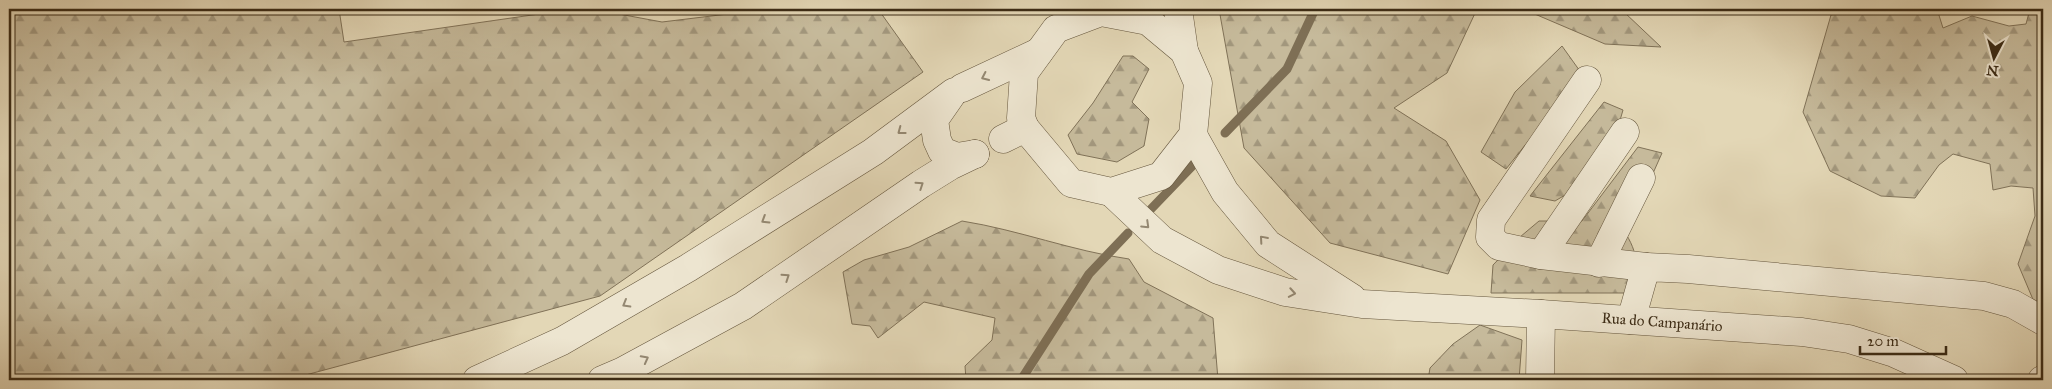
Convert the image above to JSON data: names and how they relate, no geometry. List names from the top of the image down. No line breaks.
{"streets":{"street":["Rua do Campanário"]},"scale_bar":"20 m","north":"bottom"}
